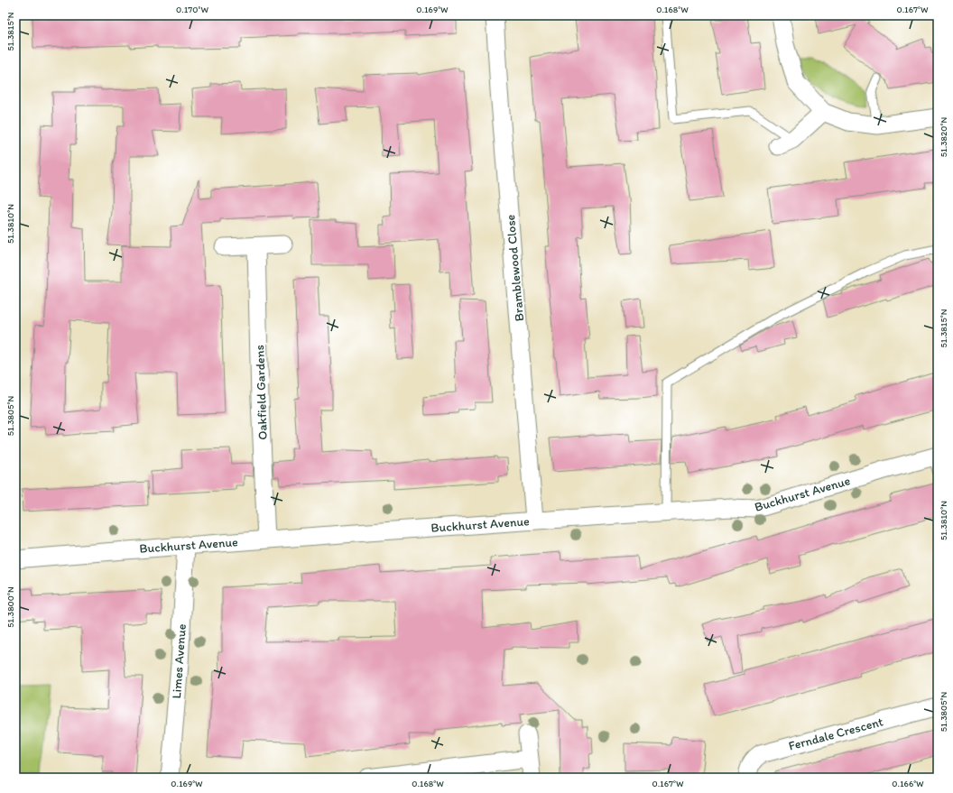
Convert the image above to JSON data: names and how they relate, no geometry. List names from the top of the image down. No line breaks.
{"streets":{"street":["Bramblewood Close","Oakfield Gardens","Buckhurst Avenue","Limes Avenue","Ferndale Crescent"]},"crossings":[["Bramblewood Close","Buckhurst Avenue"],["Oakfield Gardens","Buckhurst Avenue"],["Buckhurst Avenue","Limes Avenue"]],"coordinates":["0.170°W","0.169°W","0.168°W","0.167°W","51.3815°N","51.3820°N","51.3810°N","51.3805°N","51.3800°N","0.166°W"]}
